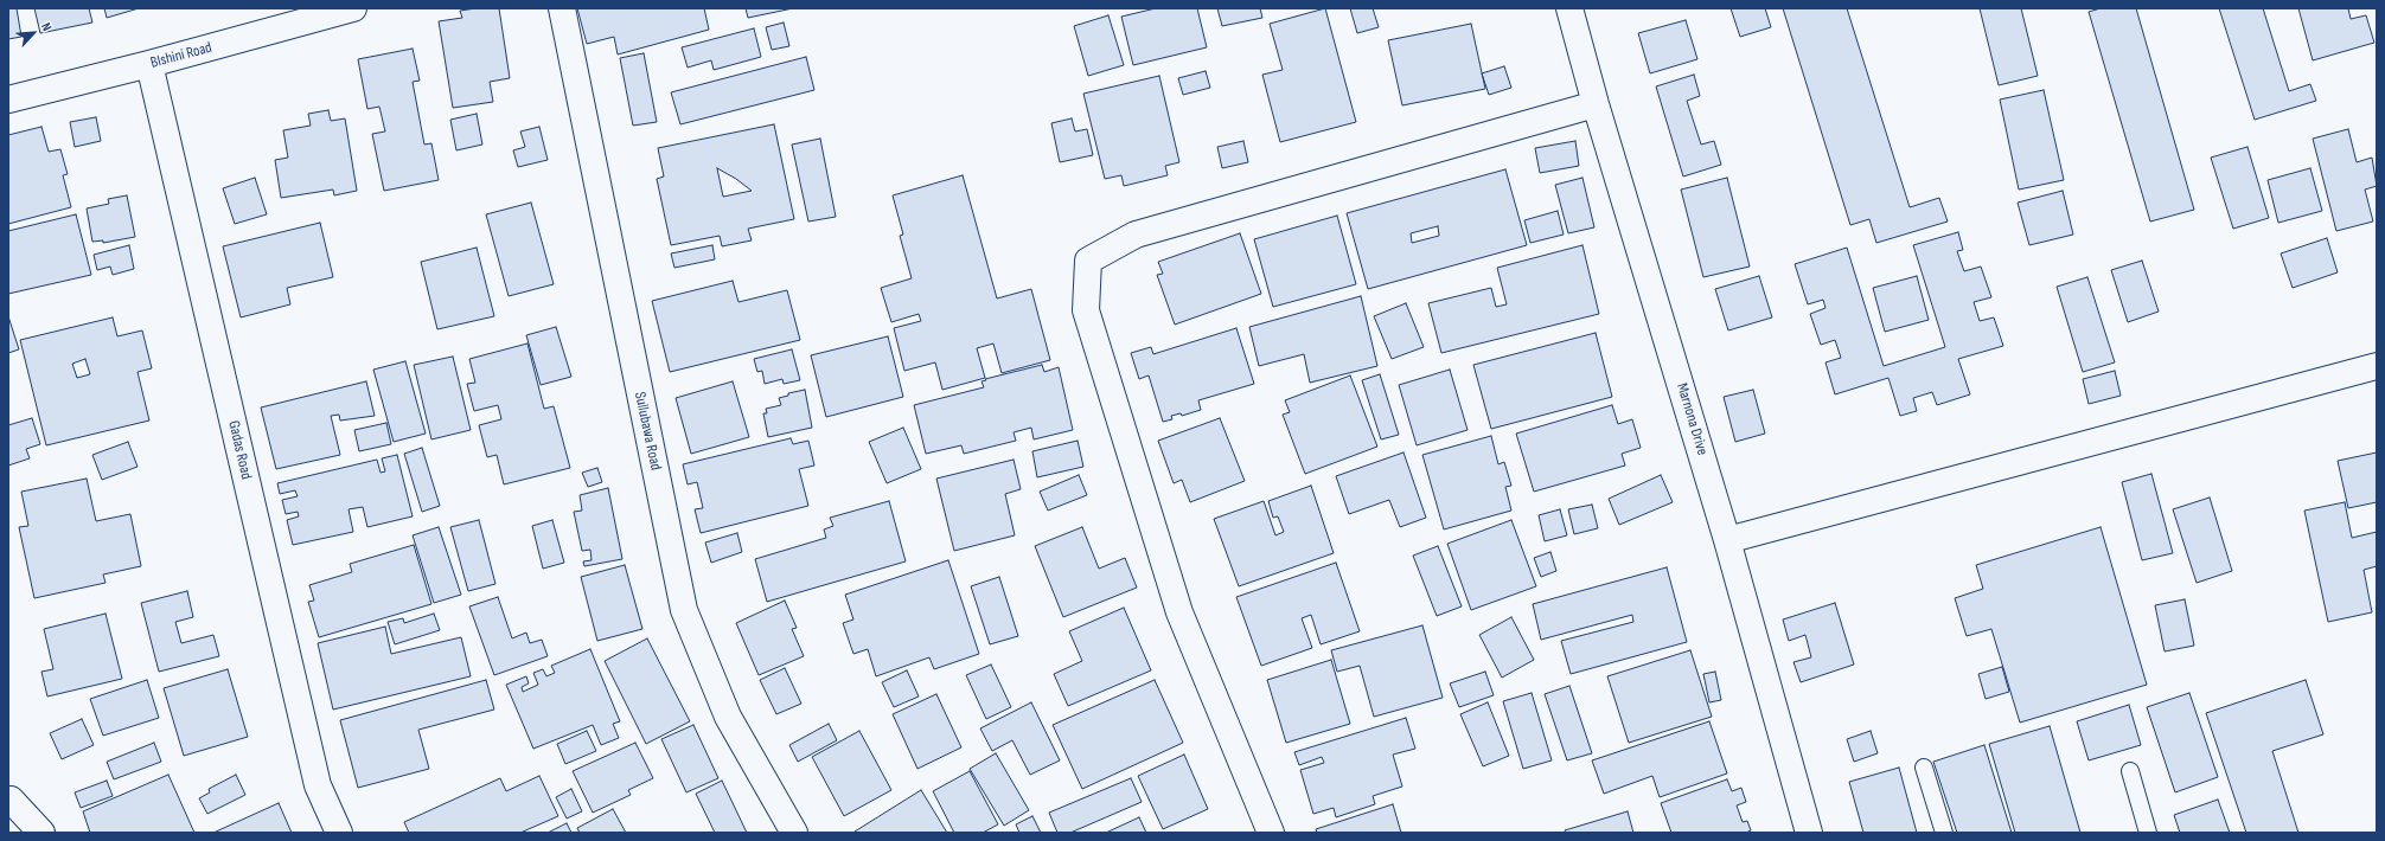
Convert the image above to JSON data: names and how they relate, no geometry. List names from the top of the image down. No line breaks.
{"streets":{"street":["BIshini Road","Marnona Drive","Sullubawa Road","Gadas Road"]},"crossings":[["BIshini Road","Gadas Road"]],"north":"top right"}
